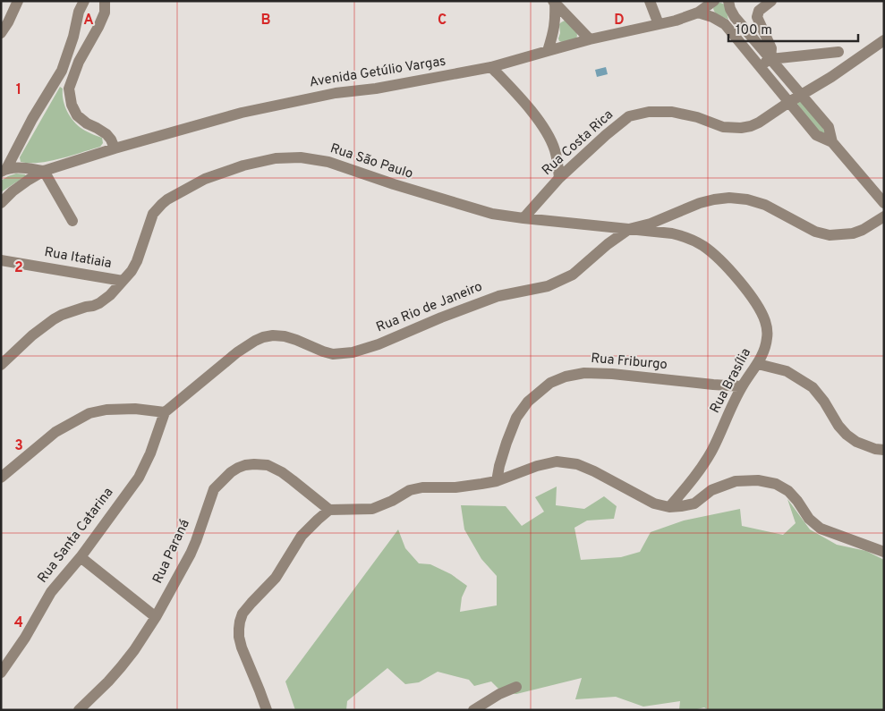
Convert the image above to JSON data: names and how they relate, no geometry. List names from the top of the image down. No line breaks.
{"streets":{"street":["Avenida Getúlio Vargas","Rua Costa Rica","Rua São Paulo","Rua Itatiaia","Rua Rio de Janeiro","Rua Friburgo","Rua Brasília","Rua Santa Catarina","Rua Paraná"]},"crossings":[["Rua Costa Rica","Rua São Paulo"],["Rua São Paulo","Rua Itatiaia"],["Rua São Paulo","Rua Rio de Janeiro"],["Rua São Paulo","Rua Brasília"],["Rua Rio de Janeiro","Rua Brasília"],["Rua Rio de Janeiro","Rua Santa Catarina"],["Rua Friburgo","Rua Brasília"]],"scale_bar":"100 m","grid":{"columns":["A","B","C","D"],"rows":["1","2","3","4"]}}
